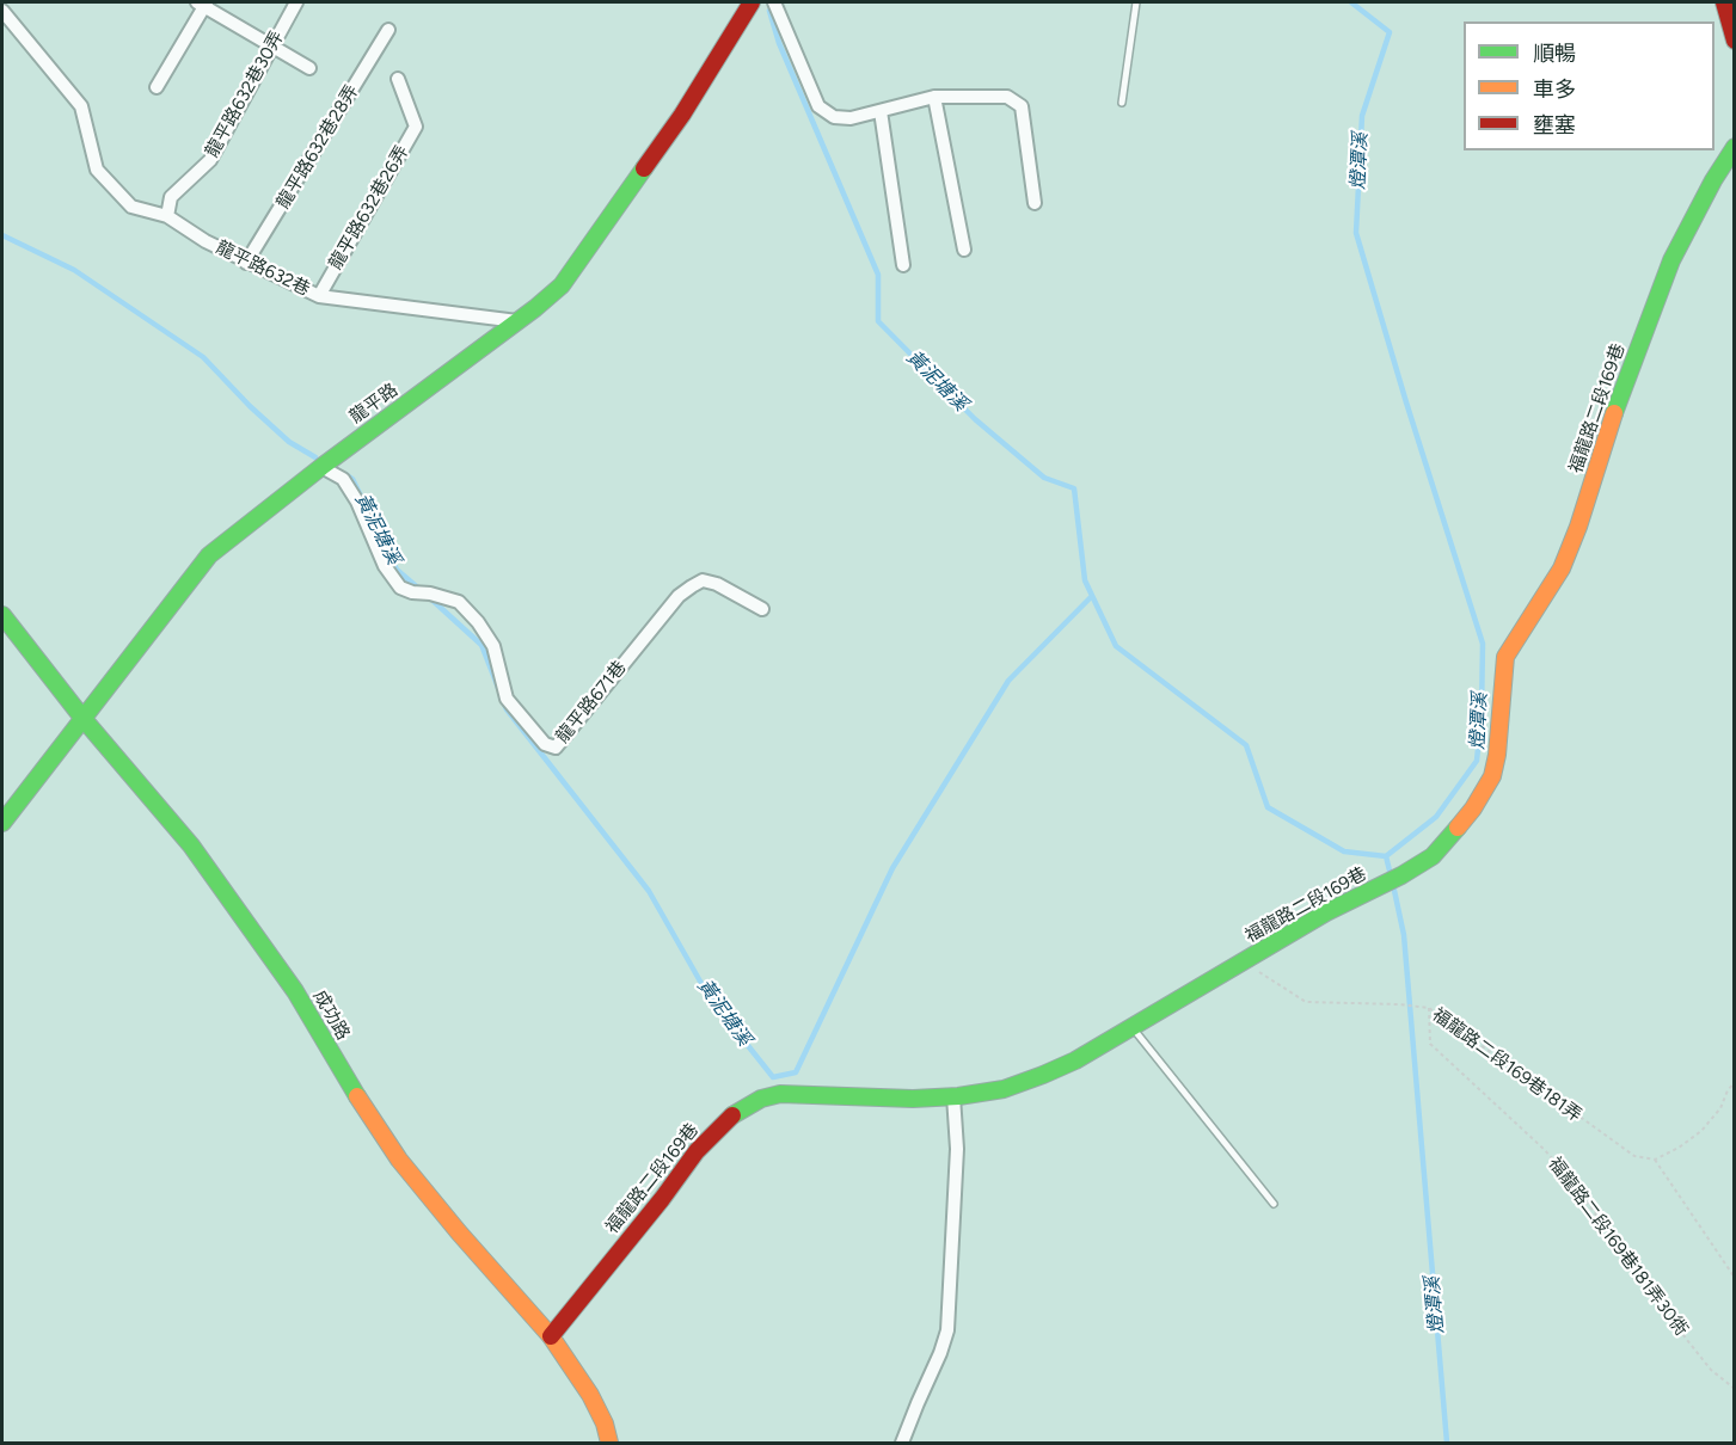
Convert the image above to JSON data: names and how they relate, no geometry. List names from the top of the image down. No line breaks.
{"streets":{"street":["龍平路632巷30弄","龍平路632巷28弄","龍平路632巷26弄","龍平路632巷","龍平路","福龍路二段169巷","龍平路671巷","成功路"],"path":["福龍路二段169巷181弄","福龍路二段169巷181弄30衖"]},"crossings":[["龍平路632巷30弄","龍平路632巷"],["龍平路632巷28弄","龍平路632巷"],["龍平路632巷26弄","龍平路632巷"],["龍平路632巷","龍平路"],["龍平路","龍平路671巷"],["龍平路","成功路"],["福龍路二段169巷","成功路"],["福龍路二段169巷","福龍路二段169巷181弄"],["福龍路二段169巷181弄","福龍路二段169巷181弄30衖"]],"water":["燈潭溪","黃泥塘溪"],"legend":["順暢","車多","壅塞"]}
